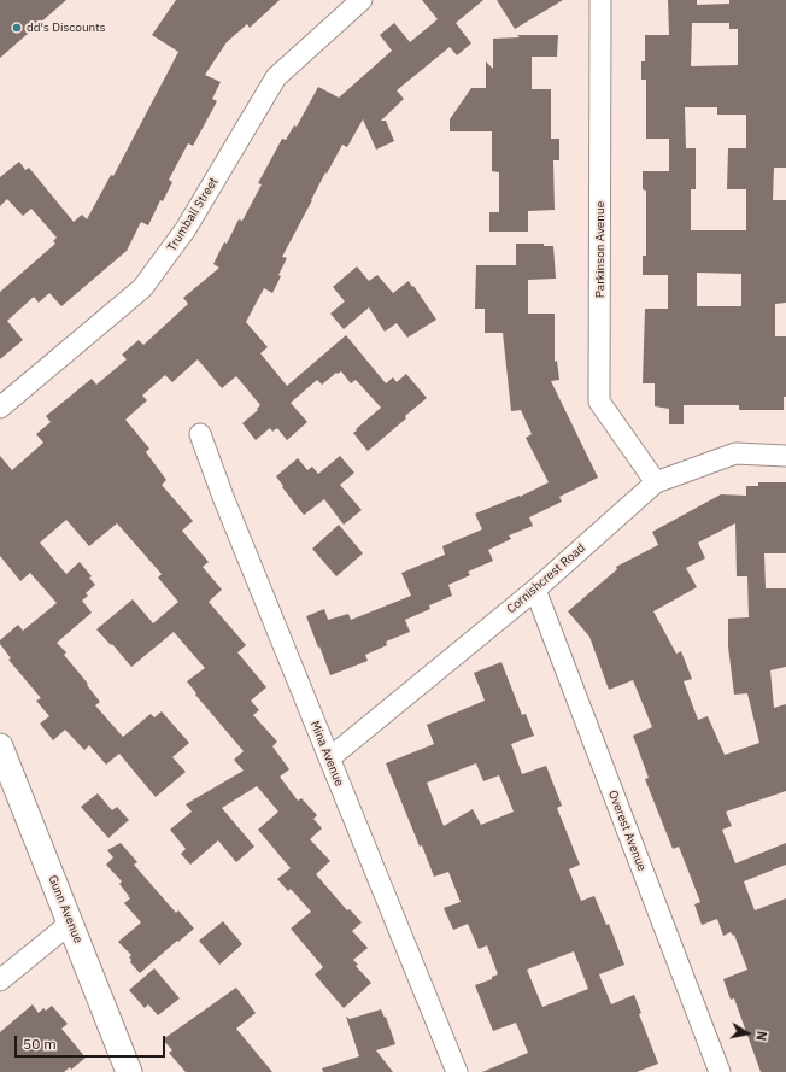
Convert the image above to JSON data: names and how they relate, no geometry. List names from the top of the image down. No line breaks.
{"streets":{"street":["Trumball Street","Parkinson Avenue","Cornishcrest Road","Mina Avenue","Overest Avenue","Gunn Avenue"]},"crossings":[["Parkinson Avenue","Cornishcrest Road"],["Cornishcrest Road","Mina Avenue"],["Cornishcrest Road","Overest Avenue"]],"places":["dd's Discounts"],"scale_bar":"50 m","north":"right"}
